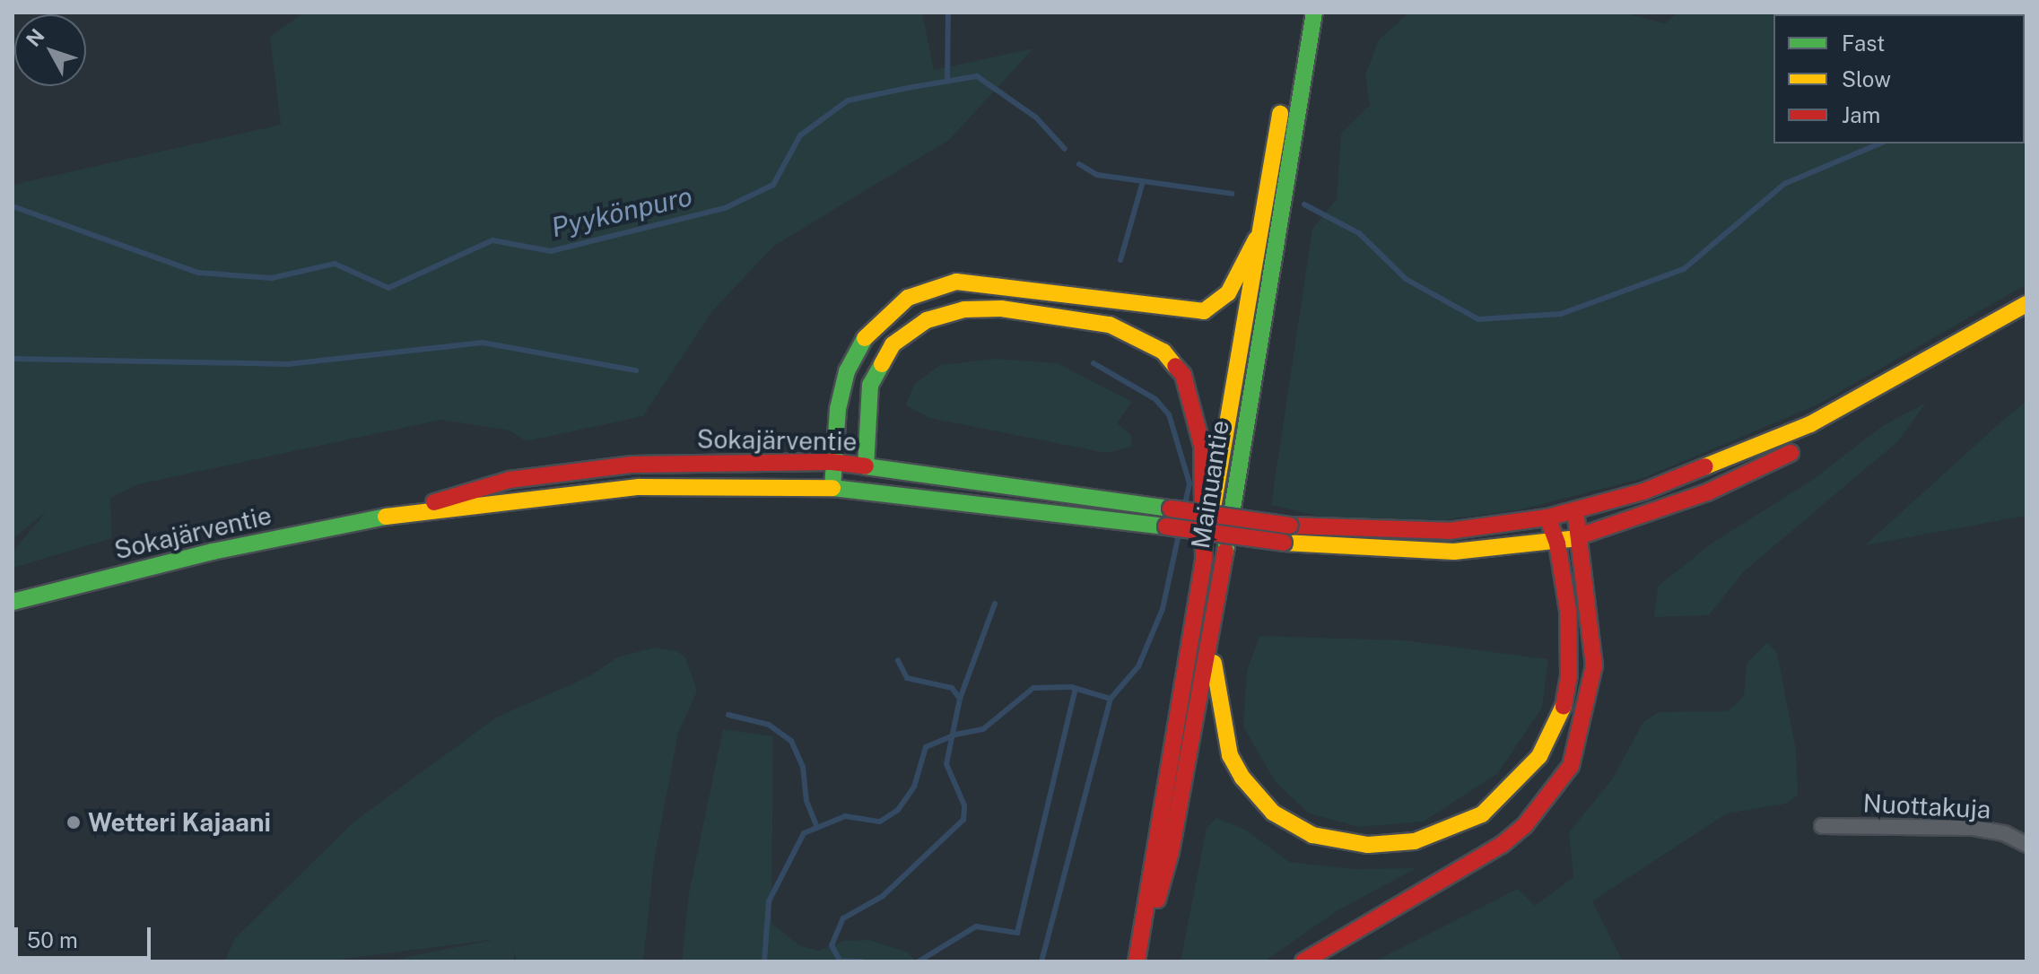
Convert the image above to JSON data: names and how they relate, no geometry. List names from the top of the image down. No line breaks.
{"streets":{"main road":["Sokajärventie","Mainuantie"],"street":["Nuottakuja"]},"water":["Pyykönpuro"],"places":["Wetteri Kajaani"],"legend":["Fast","Slow","Jam"],"scale_bar":"50 m","north":"top left"}
